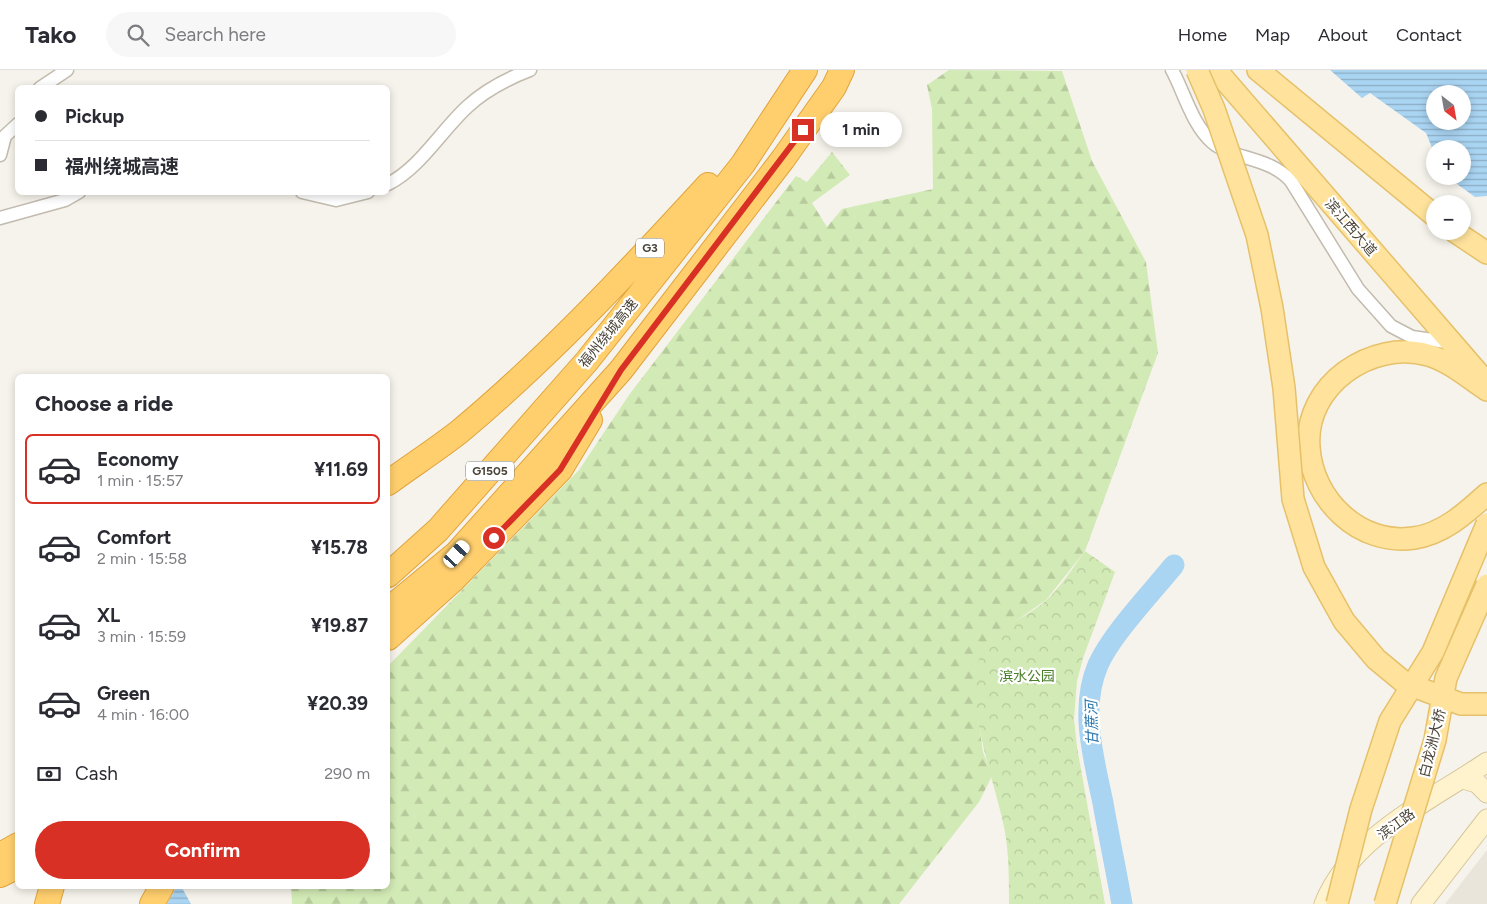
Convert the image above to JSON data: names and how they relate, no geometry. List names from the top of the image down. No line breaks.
{"streets":{"highway":["G3","福州绕城高速","G1505"],"main road":["滨江西大道","白龙洲大桥","滨江路"]},"crossings":[["G3","福州绕城高速"]],"water":["甘蔗河"],"parks":["滨水公园"],"north":"bottom right","page":{"header":"Tako","search":"Search here","nav":["Home","Map","About","Contact"],"map_buttons":["+","−"],"banner":["Pickup","福州绕城高速"],"bubble":"1 min","heading":"Choose a ride","list":[{"name":"Economy","note":"1 min · 15:57","value":"¥11.69"},{"name":"Comfort","note":"2 min · 15:58","value":"¥15.78"},{"name":"XL","note":"3 min · 15:59","value":"¥19.87"},{"name":"Green","note":"4 min · 16:00","value":"¥20.39"}],"pay":["Cash","290 m"],"buttons":"Confirm"}}
